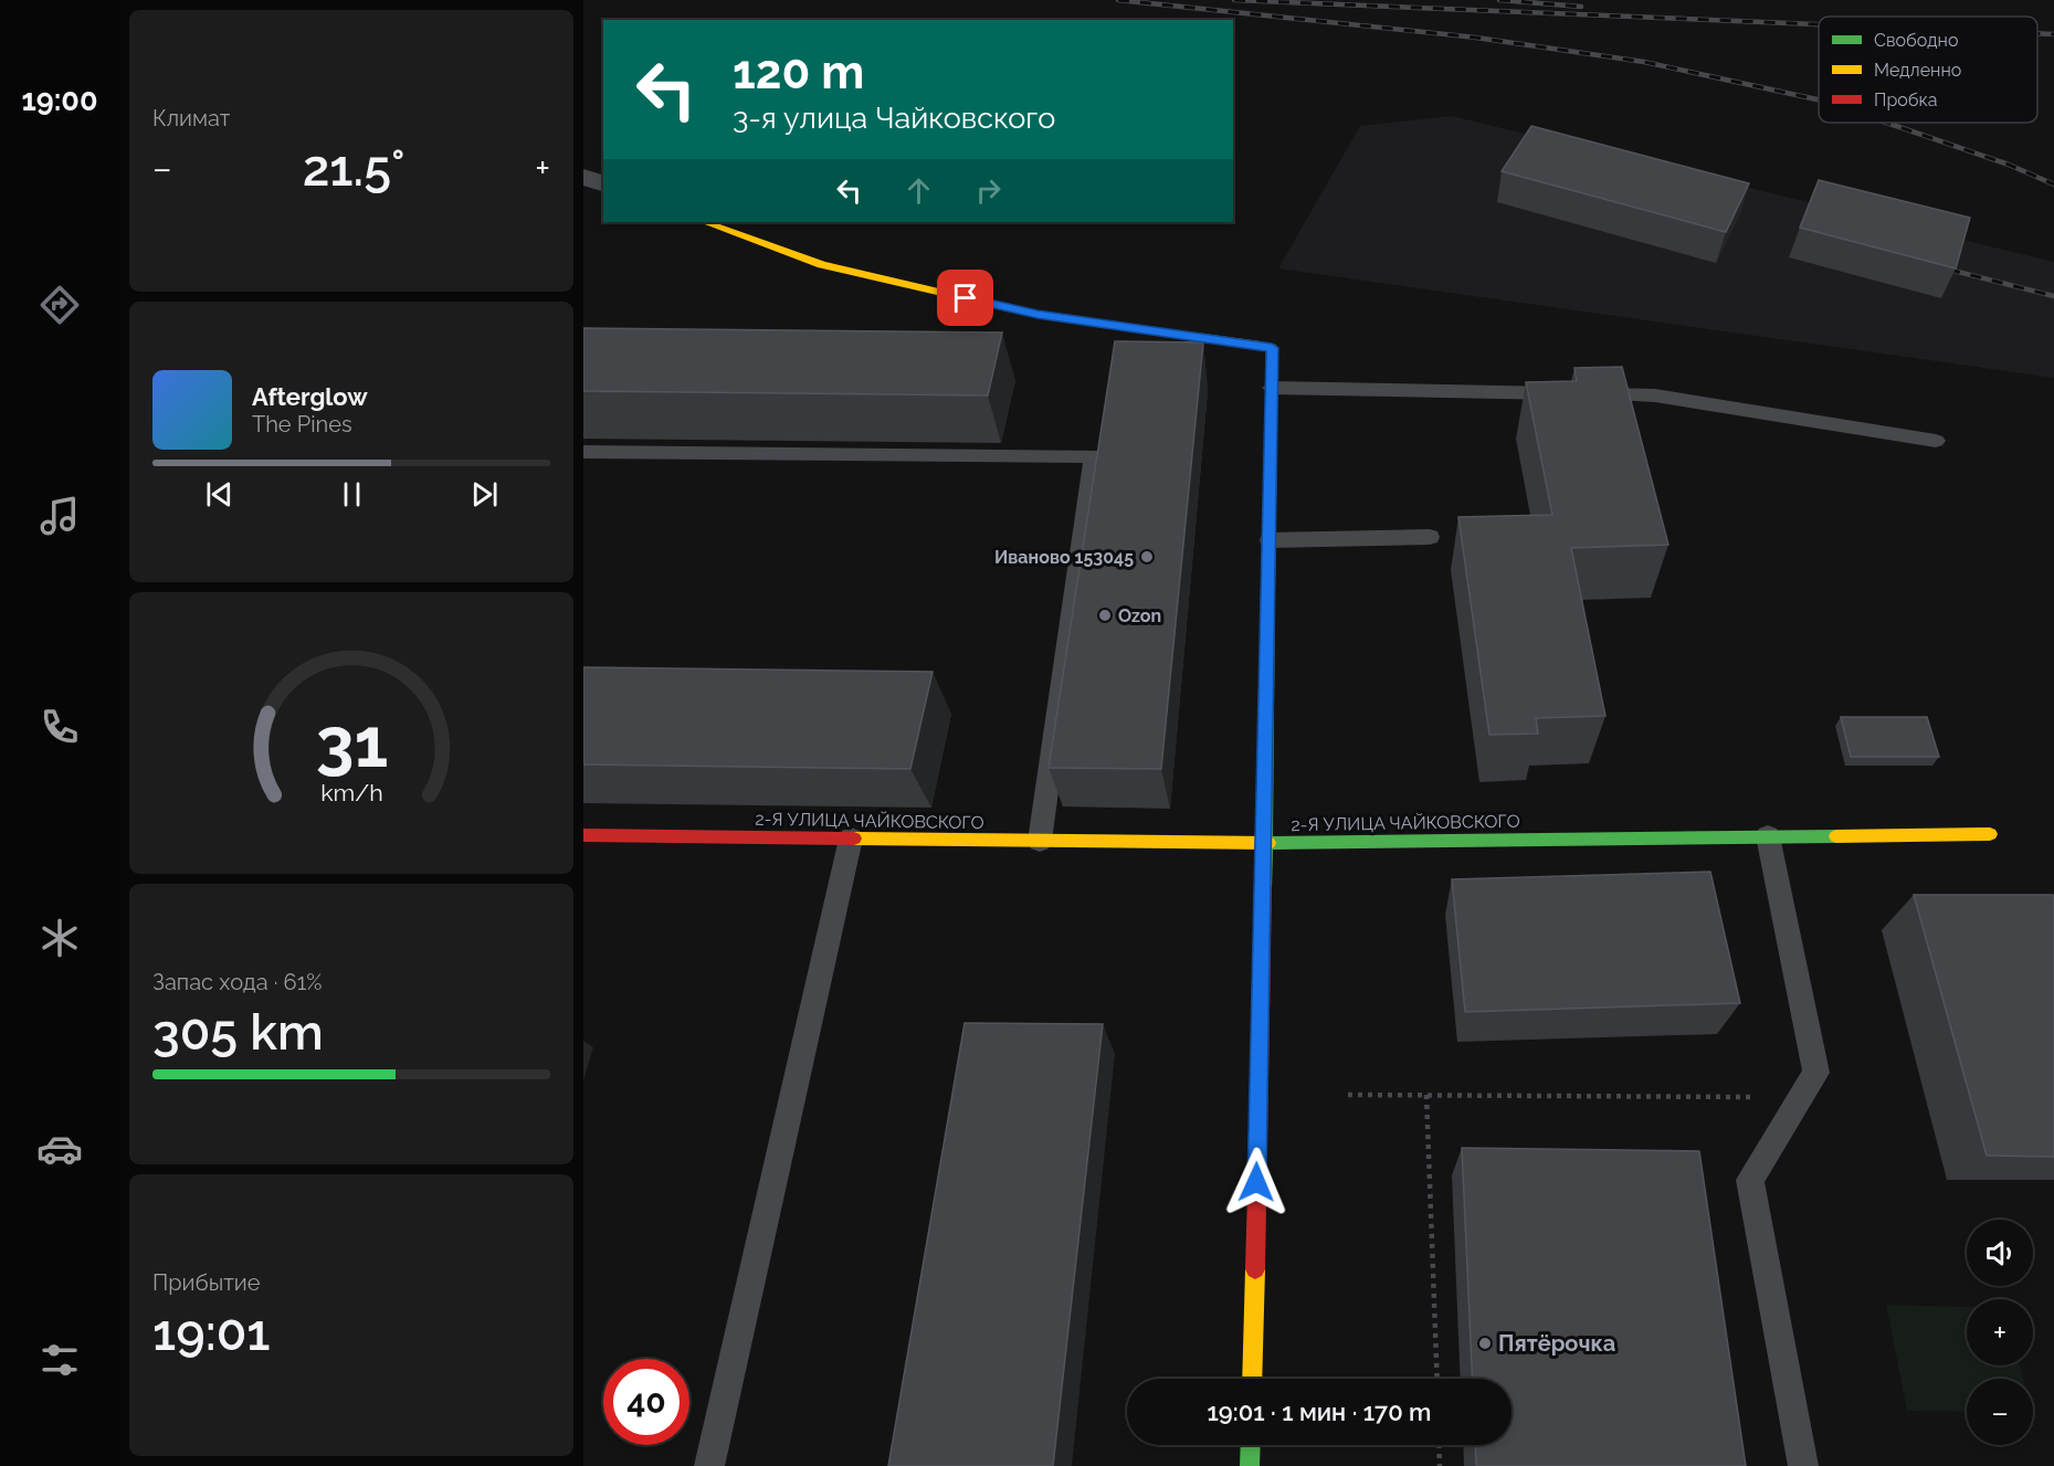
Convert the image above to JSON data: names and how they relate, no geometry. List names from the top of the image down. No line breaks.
{"streets":{"street":["2-Я УЛИЦА ЧАЙКОВСКОГО"]},"places":["Иваново 153045","Ozon","Пятёрочка"],"legend":["Свободно","Медленно","Пробка"],"page":{"tabs":"19:00","tile":["Климат",["Запас хода · 61%","305 km"],["Прибытие","19:01"]],"turn":["120 m","3-я улица Чайковского"],"heat":["−","21.5°","+"],"song":["Afterglow","The Pines"],"map_buttons":["+","−"],"limit":"40","trip":"19:01 · 1 мин · 170 m","gauge":["31","km/h"]}}
